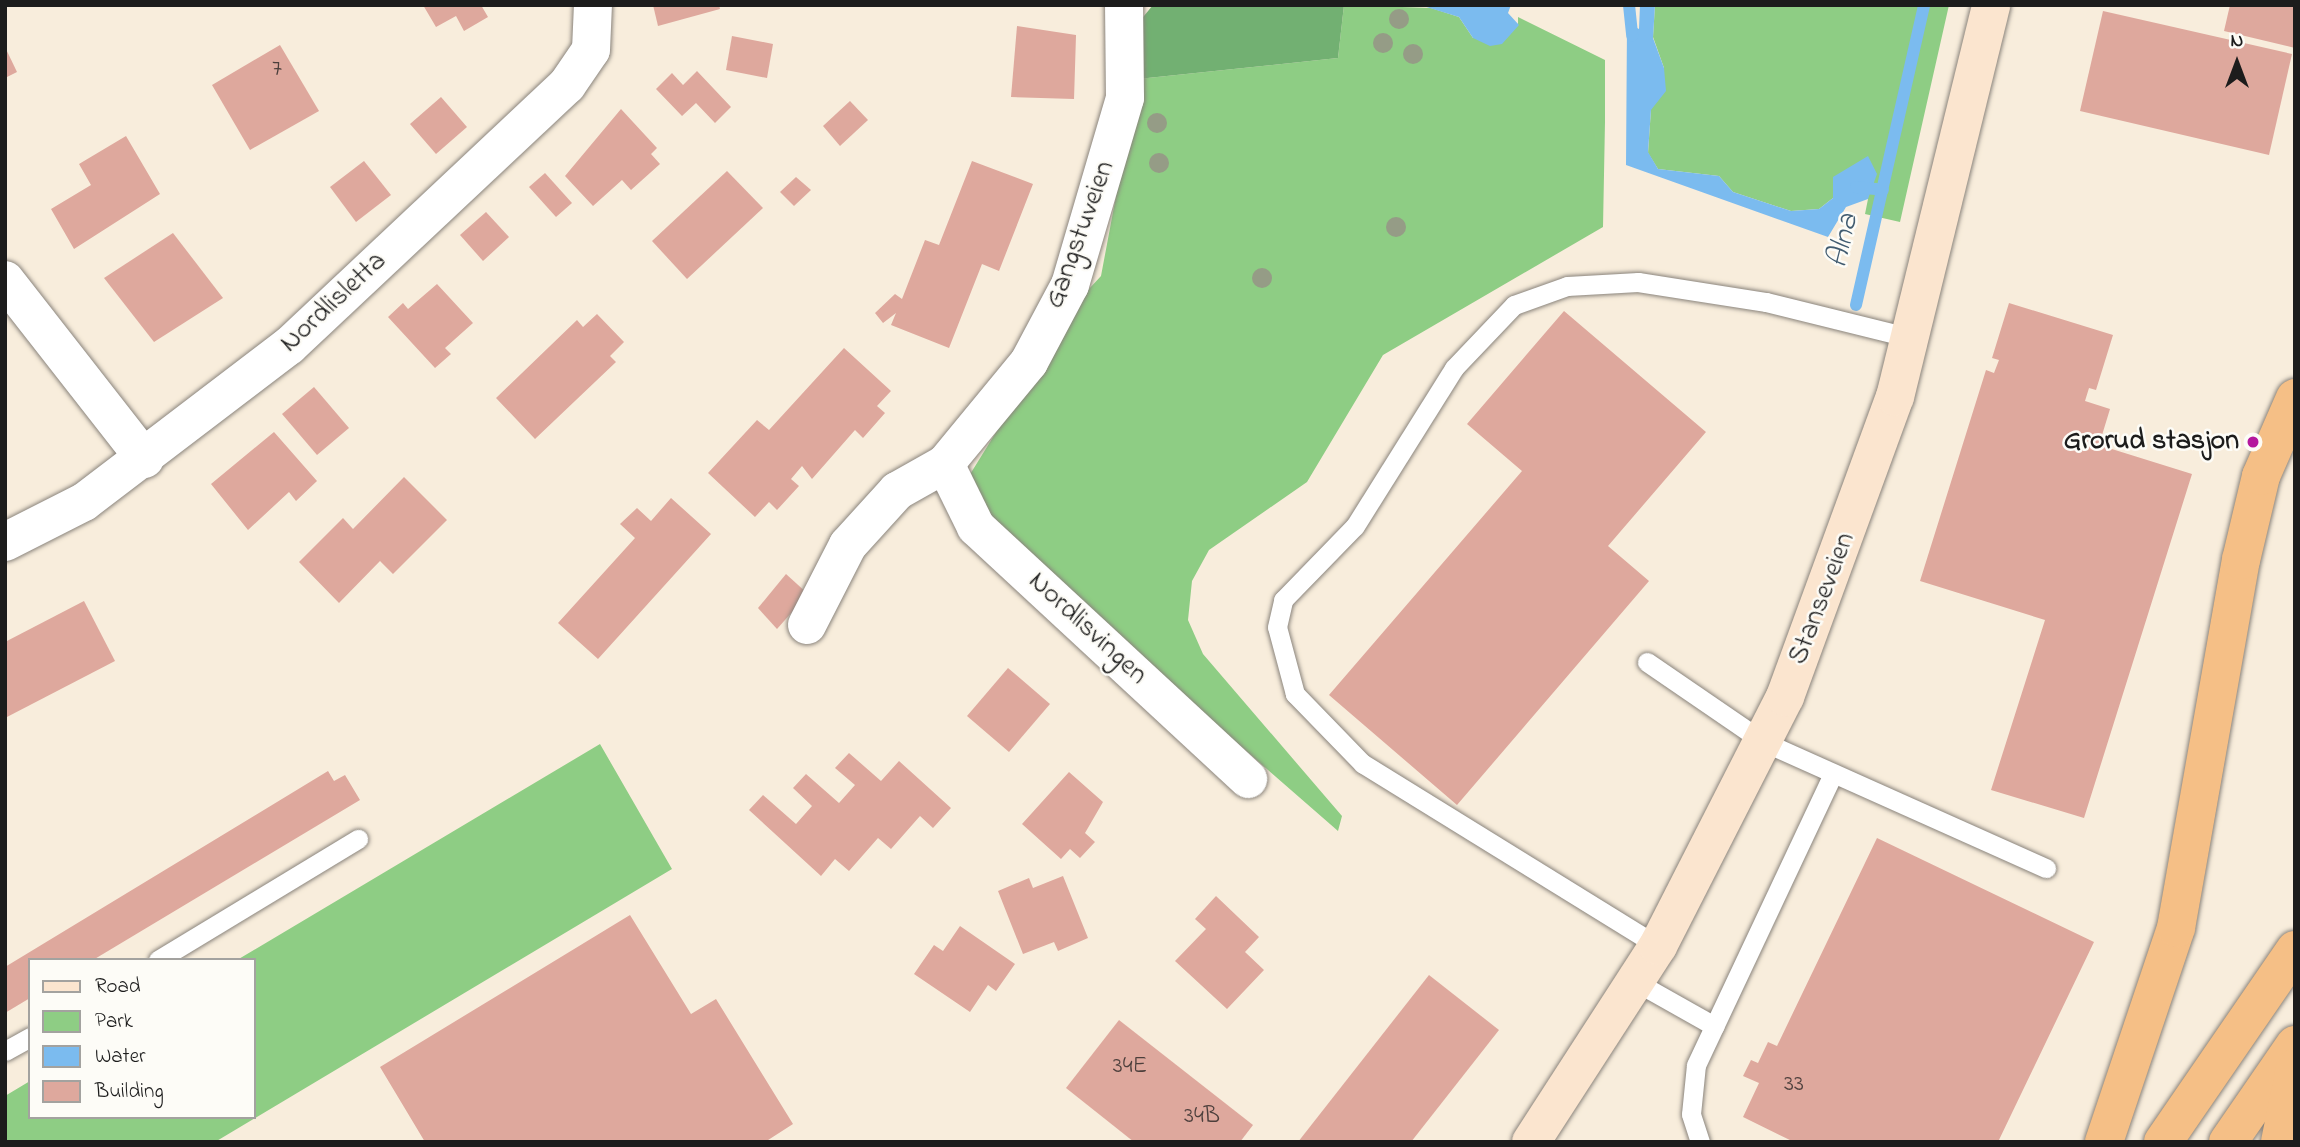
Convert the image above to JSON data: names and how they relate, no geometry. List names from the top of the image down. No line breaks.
{"streets":{"street":["Gangstuveien","Nordlisletta","Stanseveien","Nordlisvingen"]},"crossings":[["Gangstuveien","Nordlisvingen"]],"water":["Alna"],"places":["Grorud stasjon"],"house_numbers":["7","34E","33","34B"],"legend":["Road","Park","Water","Building"],"north":"top"}
